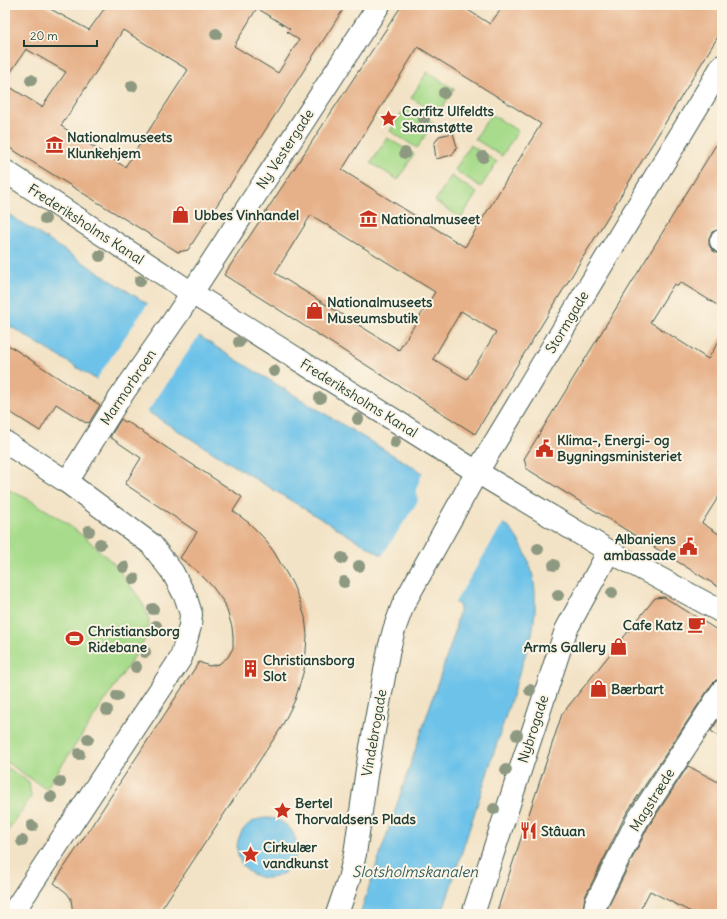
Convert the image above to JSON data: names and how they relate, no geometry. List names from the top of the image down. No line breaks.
{"streets":{"street":["Ny Vestergade","Frederiksholms Kanal","Stormgade","Marmorbroen","Nybrogade","Vindebrogade","Magstræde"]},"crossings":[["Ny Vestergade","Frederiksholms Kanal"],["Ny Vestergade","Marmorbroen"],["Frederiksholms Kanal","Stormgade"],["Frederiksholms Kanal","Marmorbroen"],["Frederiksholms Kanal","Nybrogade"],["Stormgade","Vindebrogade"]],"water":["Slotsholmskanalen"],"places":{"place":["Corfitz Ulfeldts Skamstøtte","Bertel Thorvaldsens Plads","Cirkulær vandkunst"],"museum":["Nationalmuseets Klunkehjem","Nationalmuseet"],"shop":["Ubbes Vinhandel","Nationalmuseets Museumsbutik","Arms Gallery","Bærbart"],"public building":["Klima-, Energi- og Bygningsministeriet","Albaniens ambassade"],"cafe":["Cafe Katz"],"sports":["Christiansborg Ridebane"],"building":["Christiansborg Slot"],"restaurant":["Stâuan"]},"scale_bar":"20 m"}
